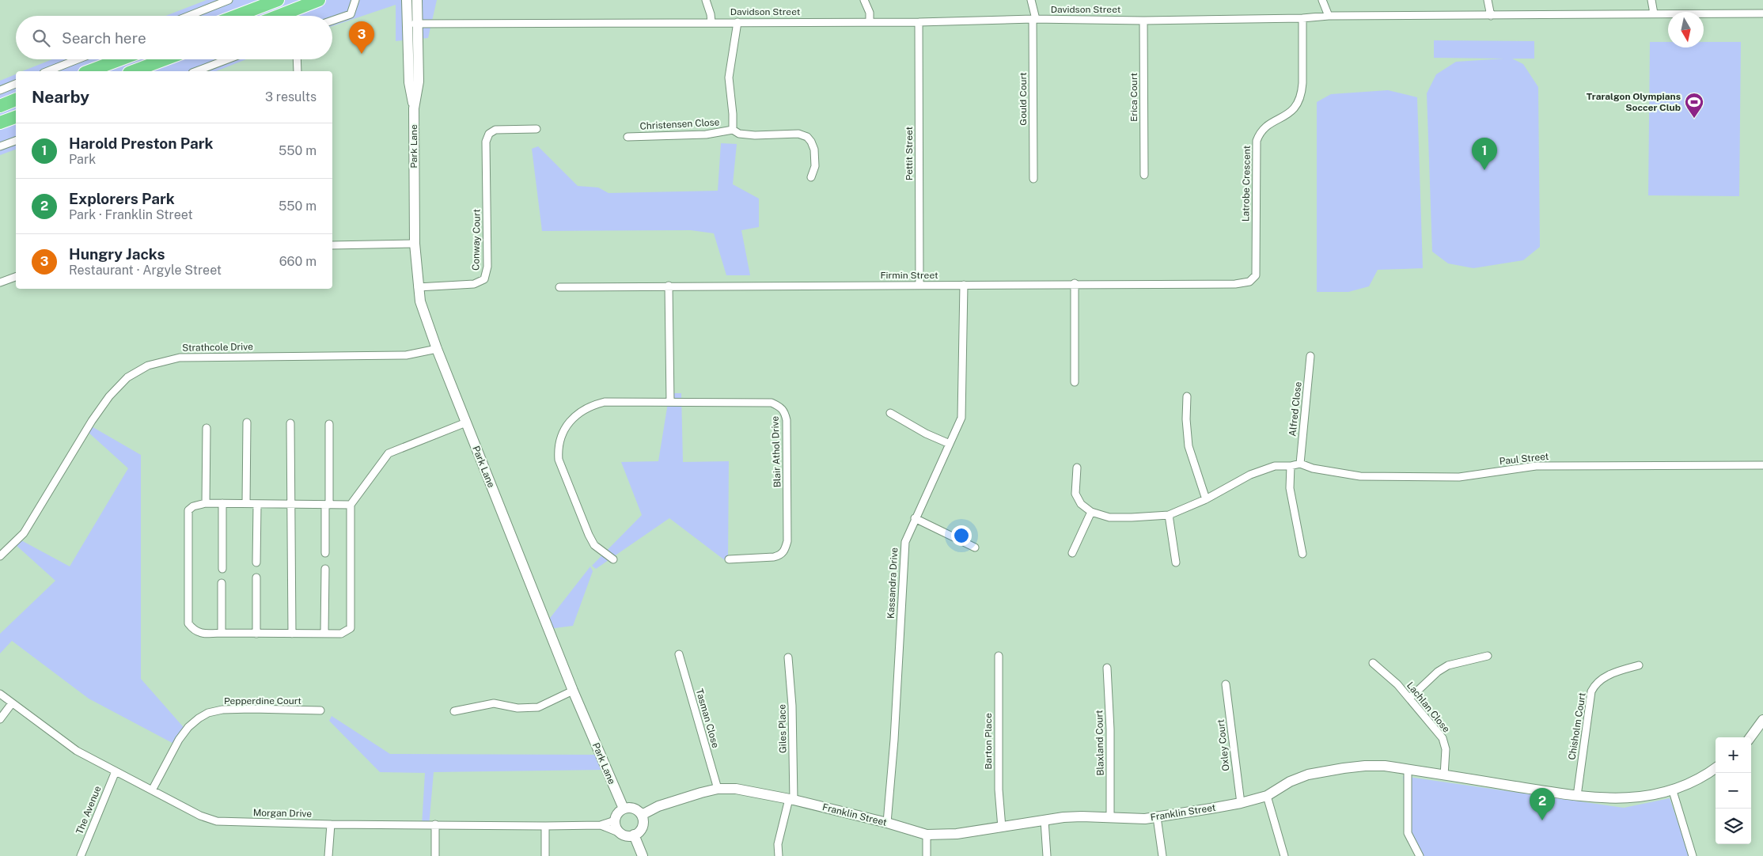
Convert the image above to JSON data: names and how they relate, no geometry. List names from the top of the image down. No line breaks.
{"streets":{"street":["Davidson Street","Erica Court","Gould Court","Christensen Close","Park Lane","Pettit Street","Latrobe Crescent","Conway Court","Firmin Street","Strathcole Drive","Alfred Close","Blair Athol Drive","Paul Street","Kassandra Drive","Pepperdine Court","Lachlan Close","Tasman Close","Chisholm Court","Giles Place","Barton Place","Blaxland Court","Oxley Court","The Avenue","Franklin Street","Morgan Drive"]},"crossings":[["Davidson Street","Erica Court"],["Davidson Street","Gould Court"],["Davidson Street","Christensen Close"],["Davidson Street","Park Lane"],["Davidson Street","Pettit Street"],["Davidson Street","Latrobe Crescent"],["Park Lane","Conway Court"],["Park Lane","Strathcole Drive"],["Park Lane","Franklin Street"],["Park Lane","Morgan Drive"],["Pettit Street","Firmin Street"],["Latrobe Crescent","Firmin Street"],["Firmin Street","Kassandra Drive"],["Alfred Close","Paul Street"],["Kassandra Drive","Franklin Street"],["Pepperdine Court","Morgan Drive"],["Lachlan Close","Franklin Street"],["Tasman Close","Franklin Street"],["Chisholm Court","Franklin Street"],["Giles Place","Franklin Street"],["Barton Place","Franklin Street"],["Blaxland Court","Franklin Street"],["Oxley Court","Franklin Street"],["The Avenue","Morgan Drive"],["Franklin Street","Morgan Drive"]],"places":{"sports":["Traralgon Olympians Soccer Club"]},"north":"bottom","page":{"search":"Search here","pins":["3","1","2"],"heading":["Nearby","3 results"],"list":[{"mark":"1","name":"Harold Preston Park","note":"Park","value":"550 m"},{"mark":"2","name":"Explorers Park","note":"Park · Franklin Street","value":"550 m"},{"mark":"3","name":"Hungry Jacks","note":"Restaurant · Argyle Street","value":"660 m"}],"map_buttons":["+","−"]}}
